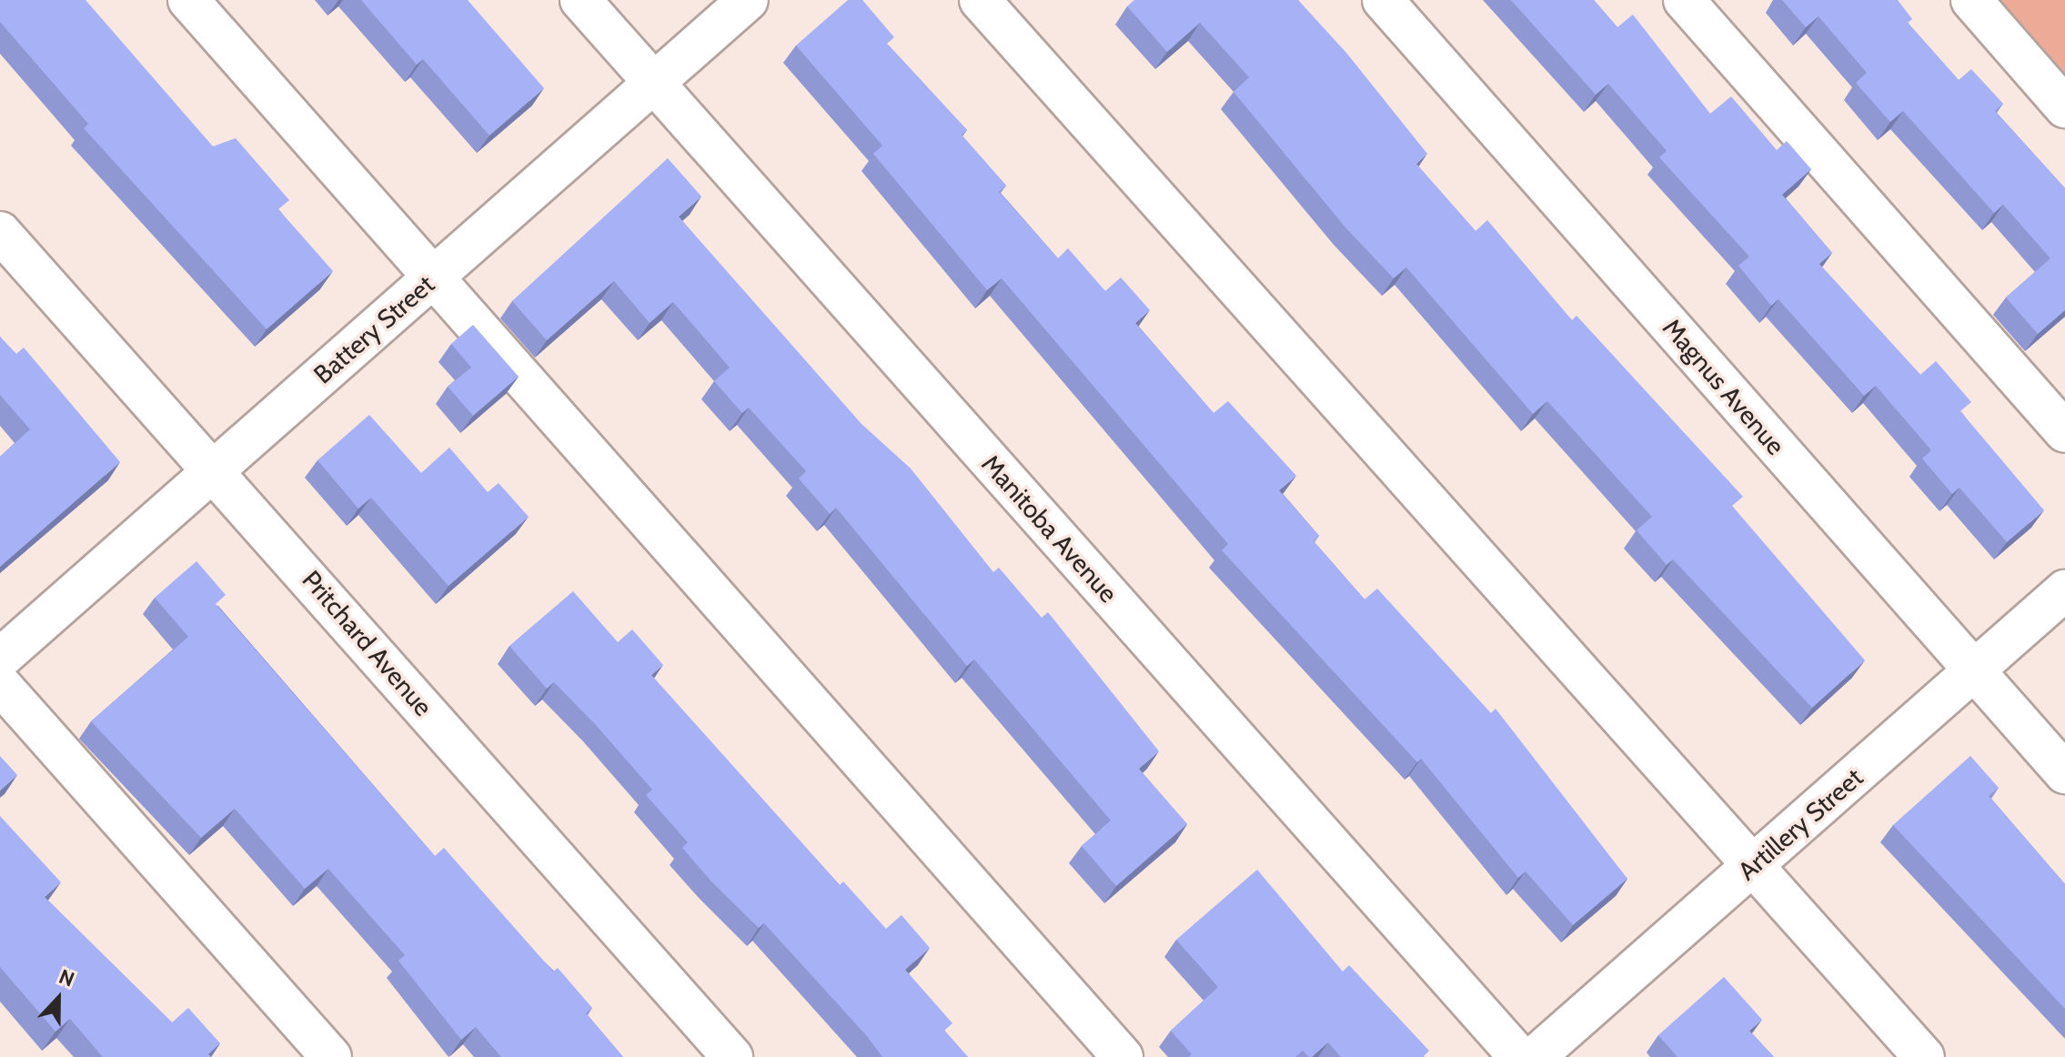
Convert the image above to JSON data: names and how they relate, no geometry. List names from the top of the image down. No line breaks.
{"streets":{"street":["Battery Street","Magnus Avenue","Manitoba Avenue","Pritchard Avenue","Artillery Street"]},"crossings":[["Battery Street","Manitoba Avenue"],["Battery Street","Pritchard Avenue"],["Magnus Avenue","Artillery Street"]],"north":"top"}
